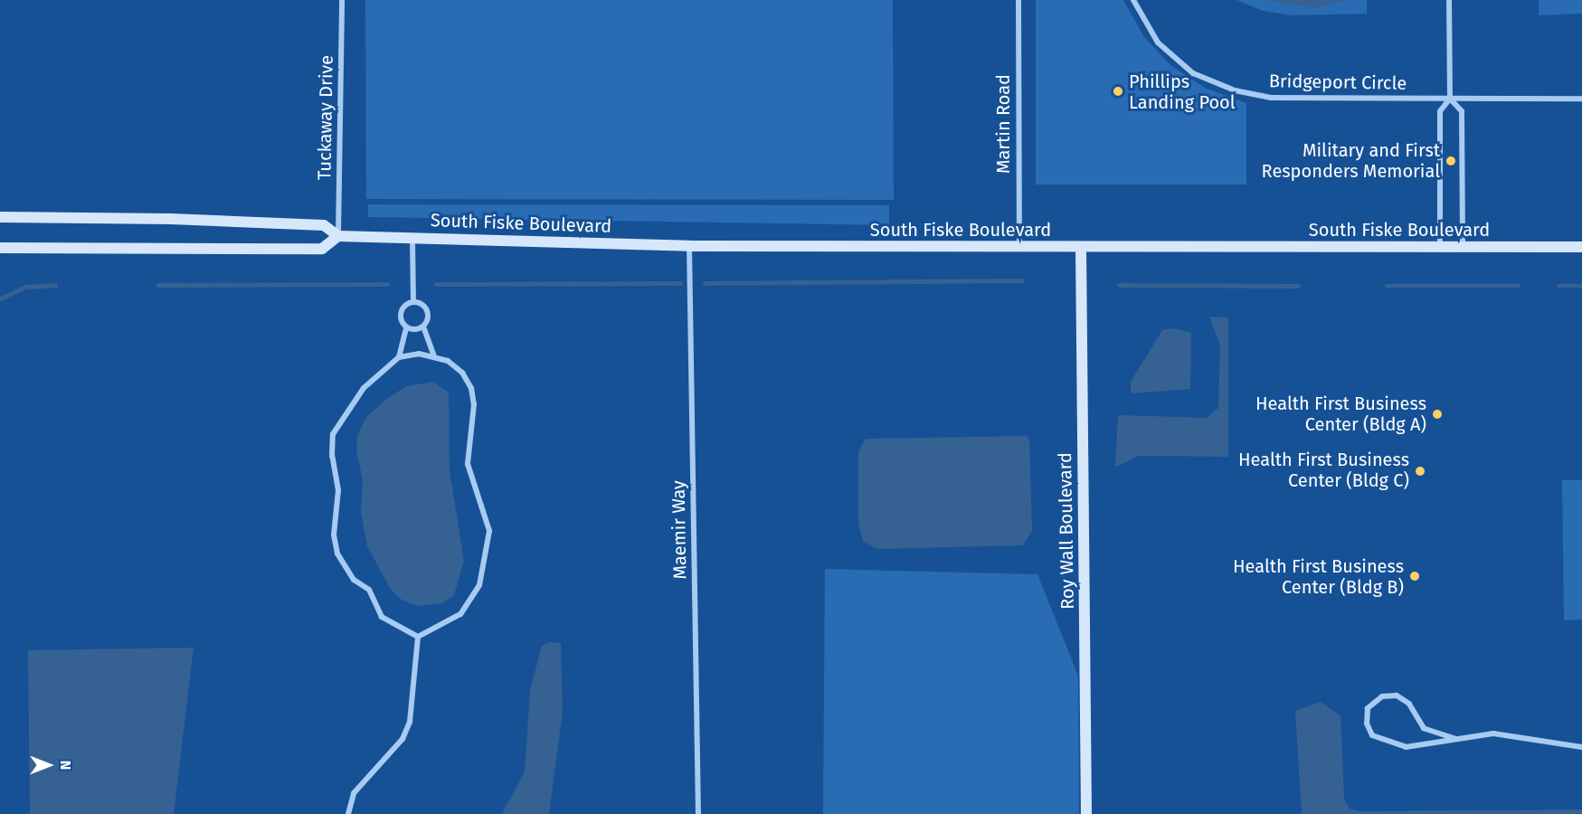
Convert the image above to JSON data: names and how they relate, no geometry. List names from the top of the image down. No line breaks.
{"streets":{"main road":["South Fiske Boulevard","Roy Wall Boulevard"],"street":["Bridgeport Circle","Tuckaway Drive","Martin Road","Maemir Way"]},"crossings":[["Tuckaway Drive","South Fiske Boulevard"],["Martin Road","South Fiske Boulevard"],["South Fiske Boulevard","Maemir Way"],["South Fiske Boulevard","Roy Wall Boulevard"]],"places":["Phillips Landing Pool","Military and First Responders Memorial","Health First Business Center (Bldg A)","Health First Business Center (Bldg C)","Health First Business Center (Bldg B)"],"north":"right"}
